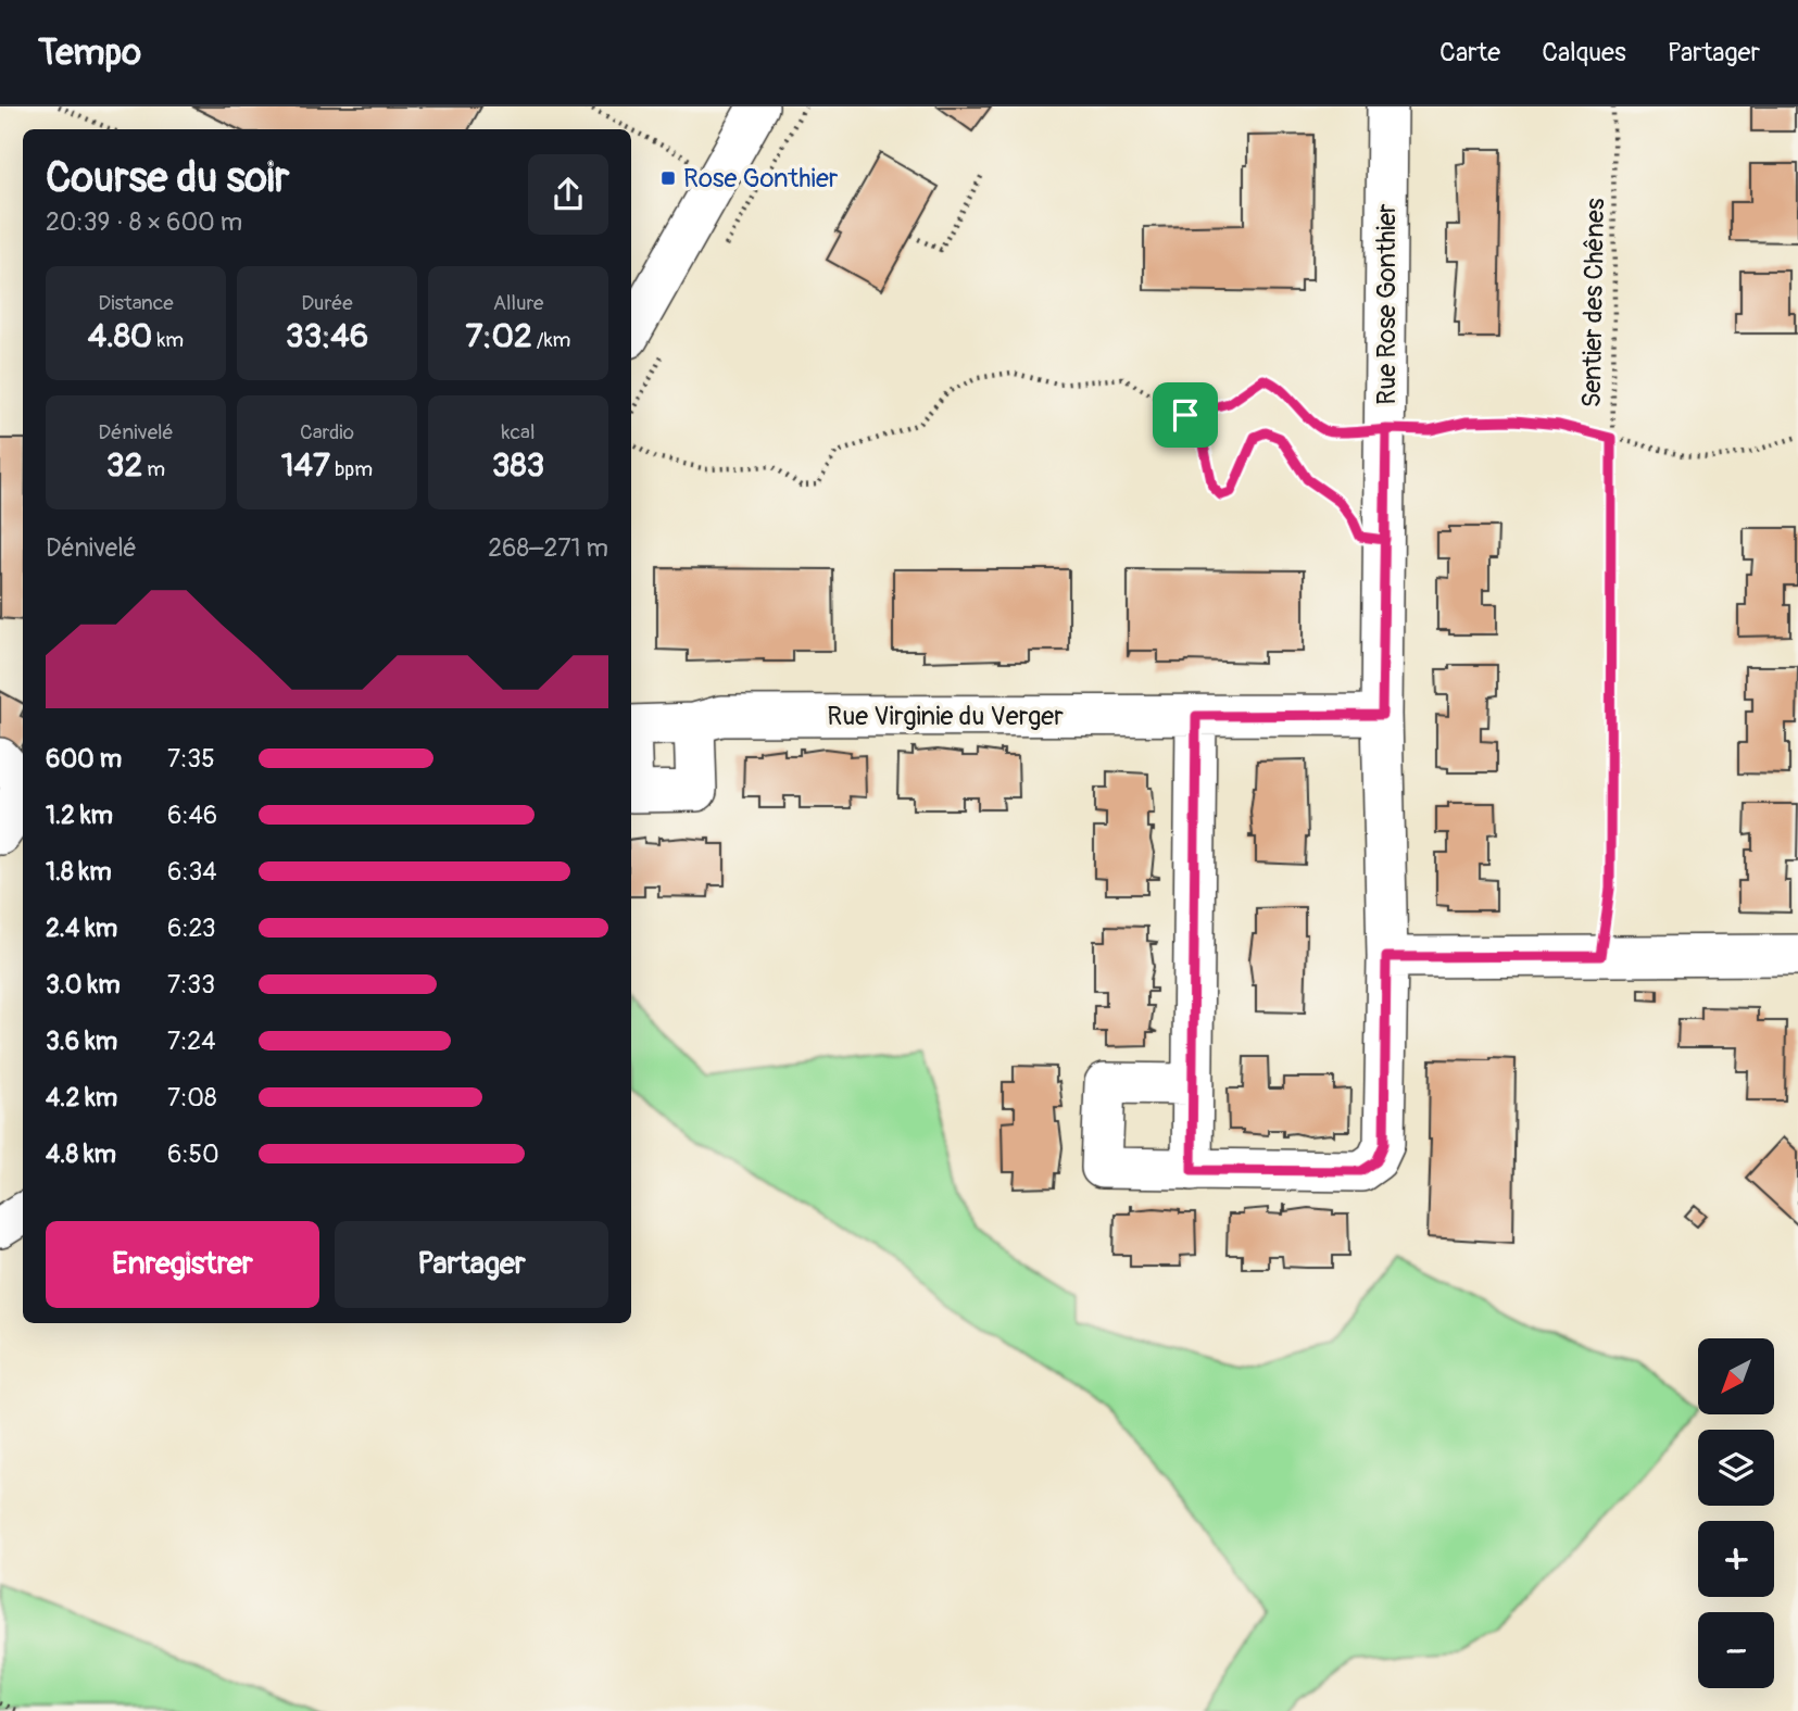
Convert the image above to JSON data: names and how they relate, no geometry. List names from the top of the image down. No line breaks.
{"streets":{"street":["Rue Rose Gonthier","Rue Virginie du Verger"],"path":["Sentier des Chênes"]},"crossings":[["Rue Rose Gonthier","Rue Virginie du Verger"]],"places":{"transit":["Rose Gonthier"]},"north":"bottom left","page":{"header":"Tempo","nav":["Carte","Calques","Partager"],"heading":["Course du soir","20:39 · 8 × 600 m"],"stats":[["Distance","4.80 km"],["Durée","33:46"],["Allure","7:02 /km"],["Dénivelé","32 m"],["Cardio","147 bpm"],["kcal","383"]],"chart":["Dénivelé","268–271 m"],"list":[{"name":"600 m","note":"7:35"},{"name":"1.2 km","note":"6:46"},{"name":"1.8 km","note":"6:34"},{"name":"2.4 km","note":"6:23"},{"name":"3.0 km","note":"7:33"},{"name":"3.6 km","note":"7:24"},{"name":"4.2 km","note":"7:08"},{"name":"4.8 km","note":"6:50"}],"buttons":["Enregistrer","Partager"],"map_buttons":["+","−"]}}
